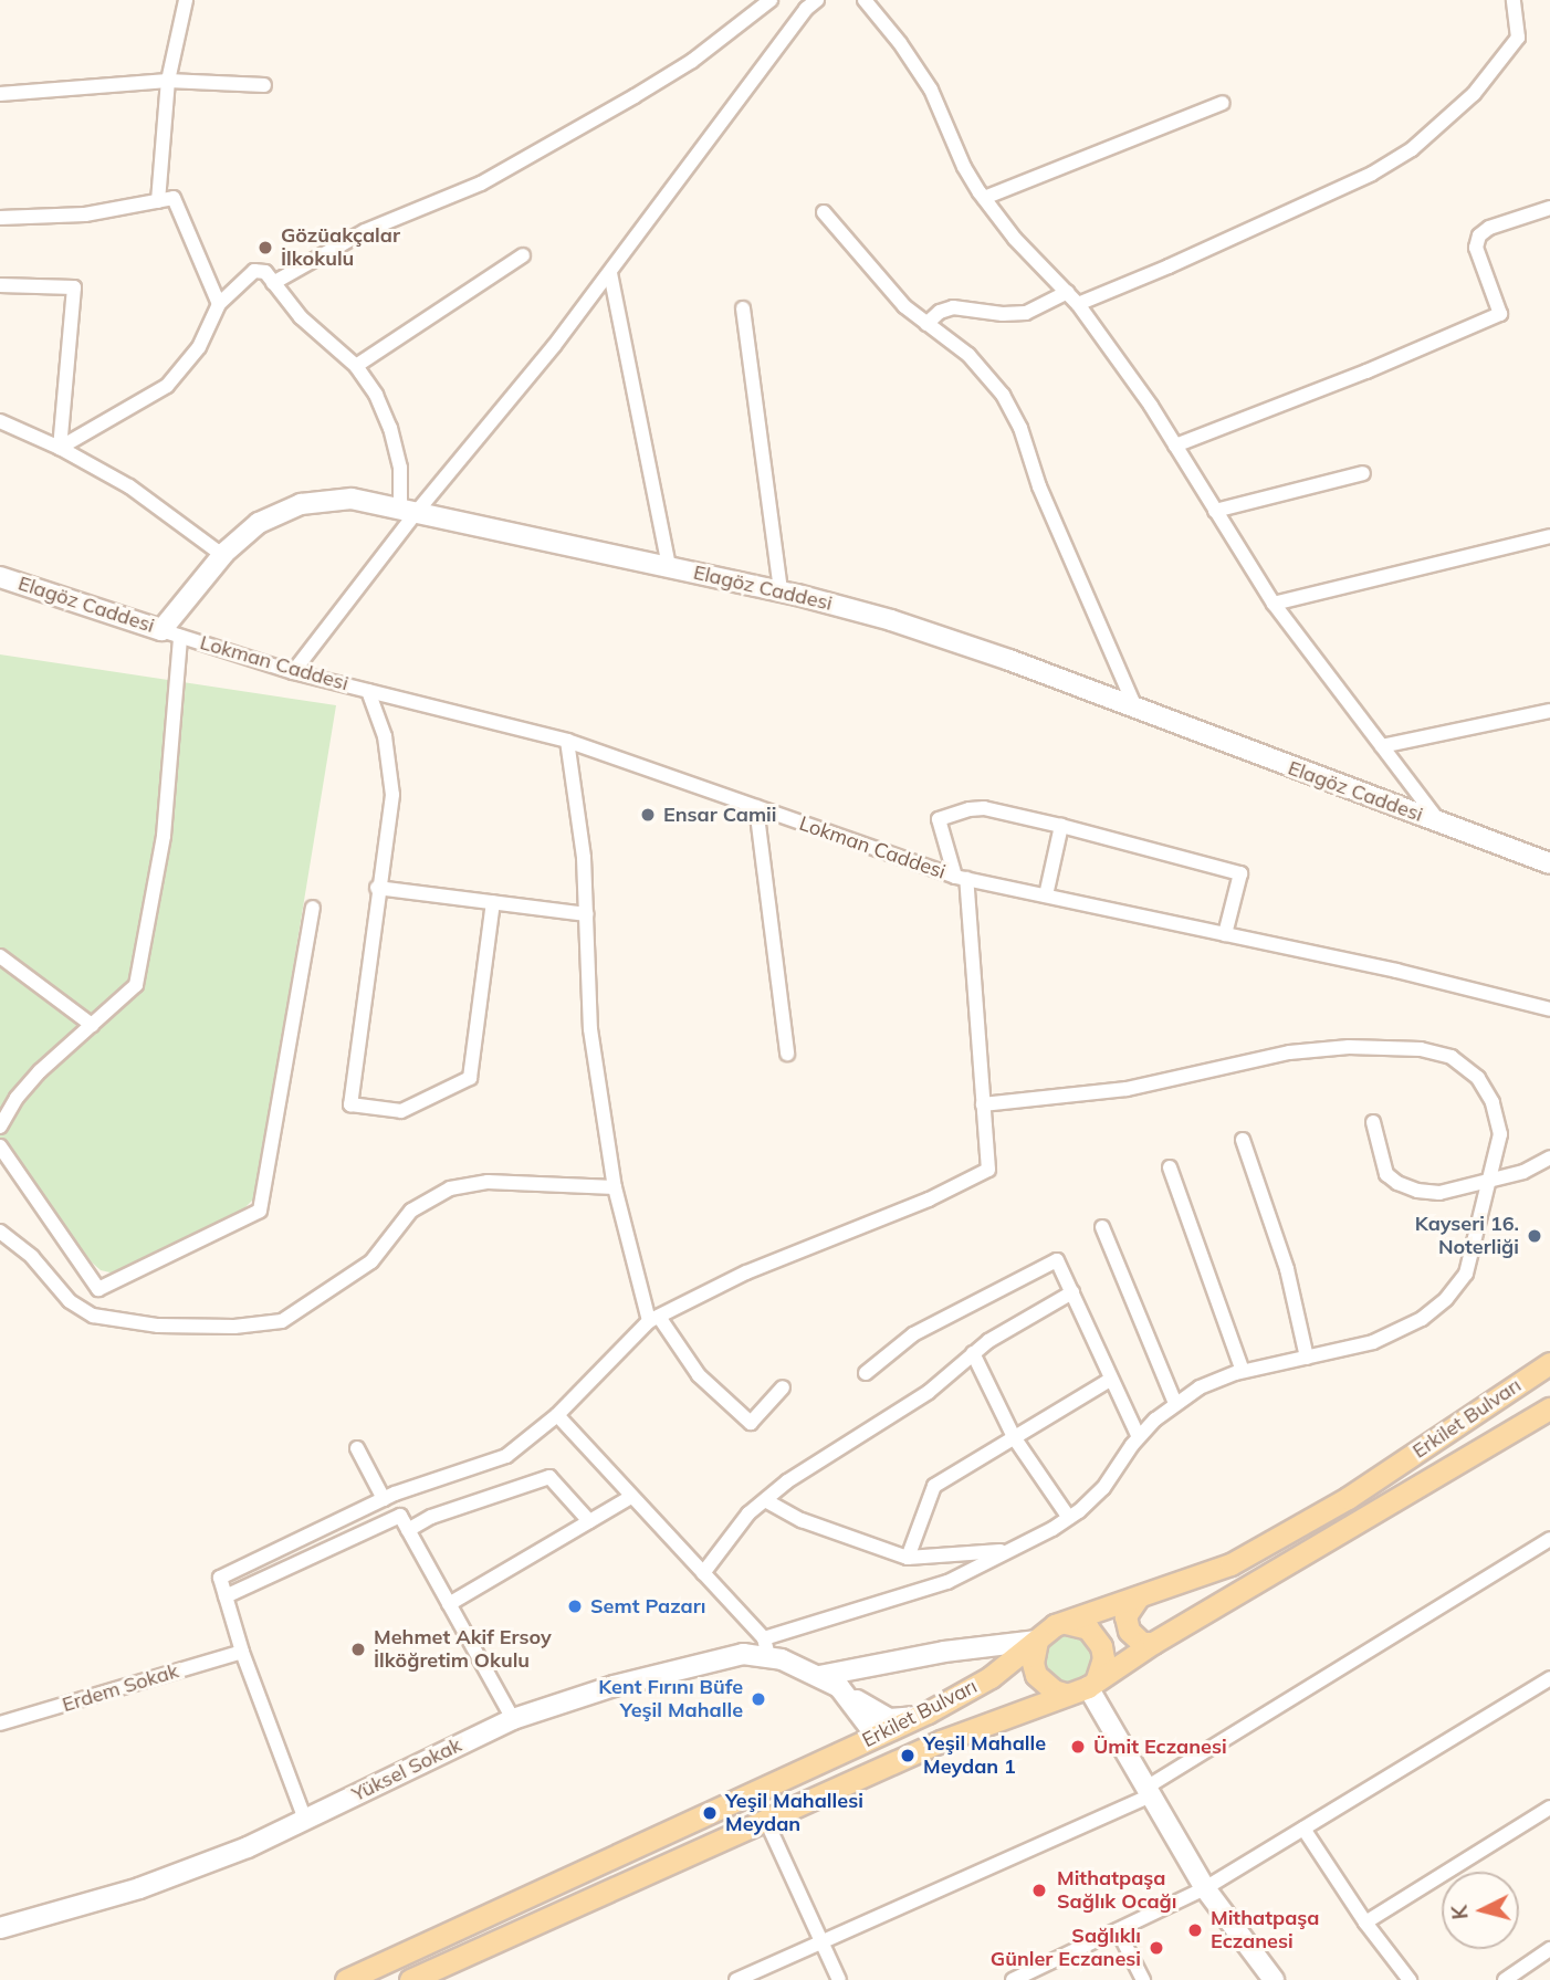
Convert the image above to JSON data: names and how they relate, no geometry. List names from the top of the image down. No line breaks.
{"streets":{"main road":["Erkilet Bulvarı"],"street":["Elagöz Caddesi","Lokman Caddesi","Erdem Sokak","Yüksel Sokak"]},"crossings":[["Elagöz Caddesi","Lokman Caddesi"],["Erkilet Bulvarı","Yüksel Sokak"]],"places":["Gözüakçalar İlkokulu","Ensar Camii","Kayseri 16. Noterliği","Semt Pazarı","Mehmet Akif Ersoy İlköğretim Okulu","Kent Fırını Büfe Yeşil Mahalle","Ümit Eczanesi","Yeşil Mahalle Meydan 1","Yeşil Mahallesi Meydan","Mithatpaşa Sağlık Ocağı","Mithatpaşa Eczanesi","Sağlıklı Günler Eczanesi"],"north":"left"}
